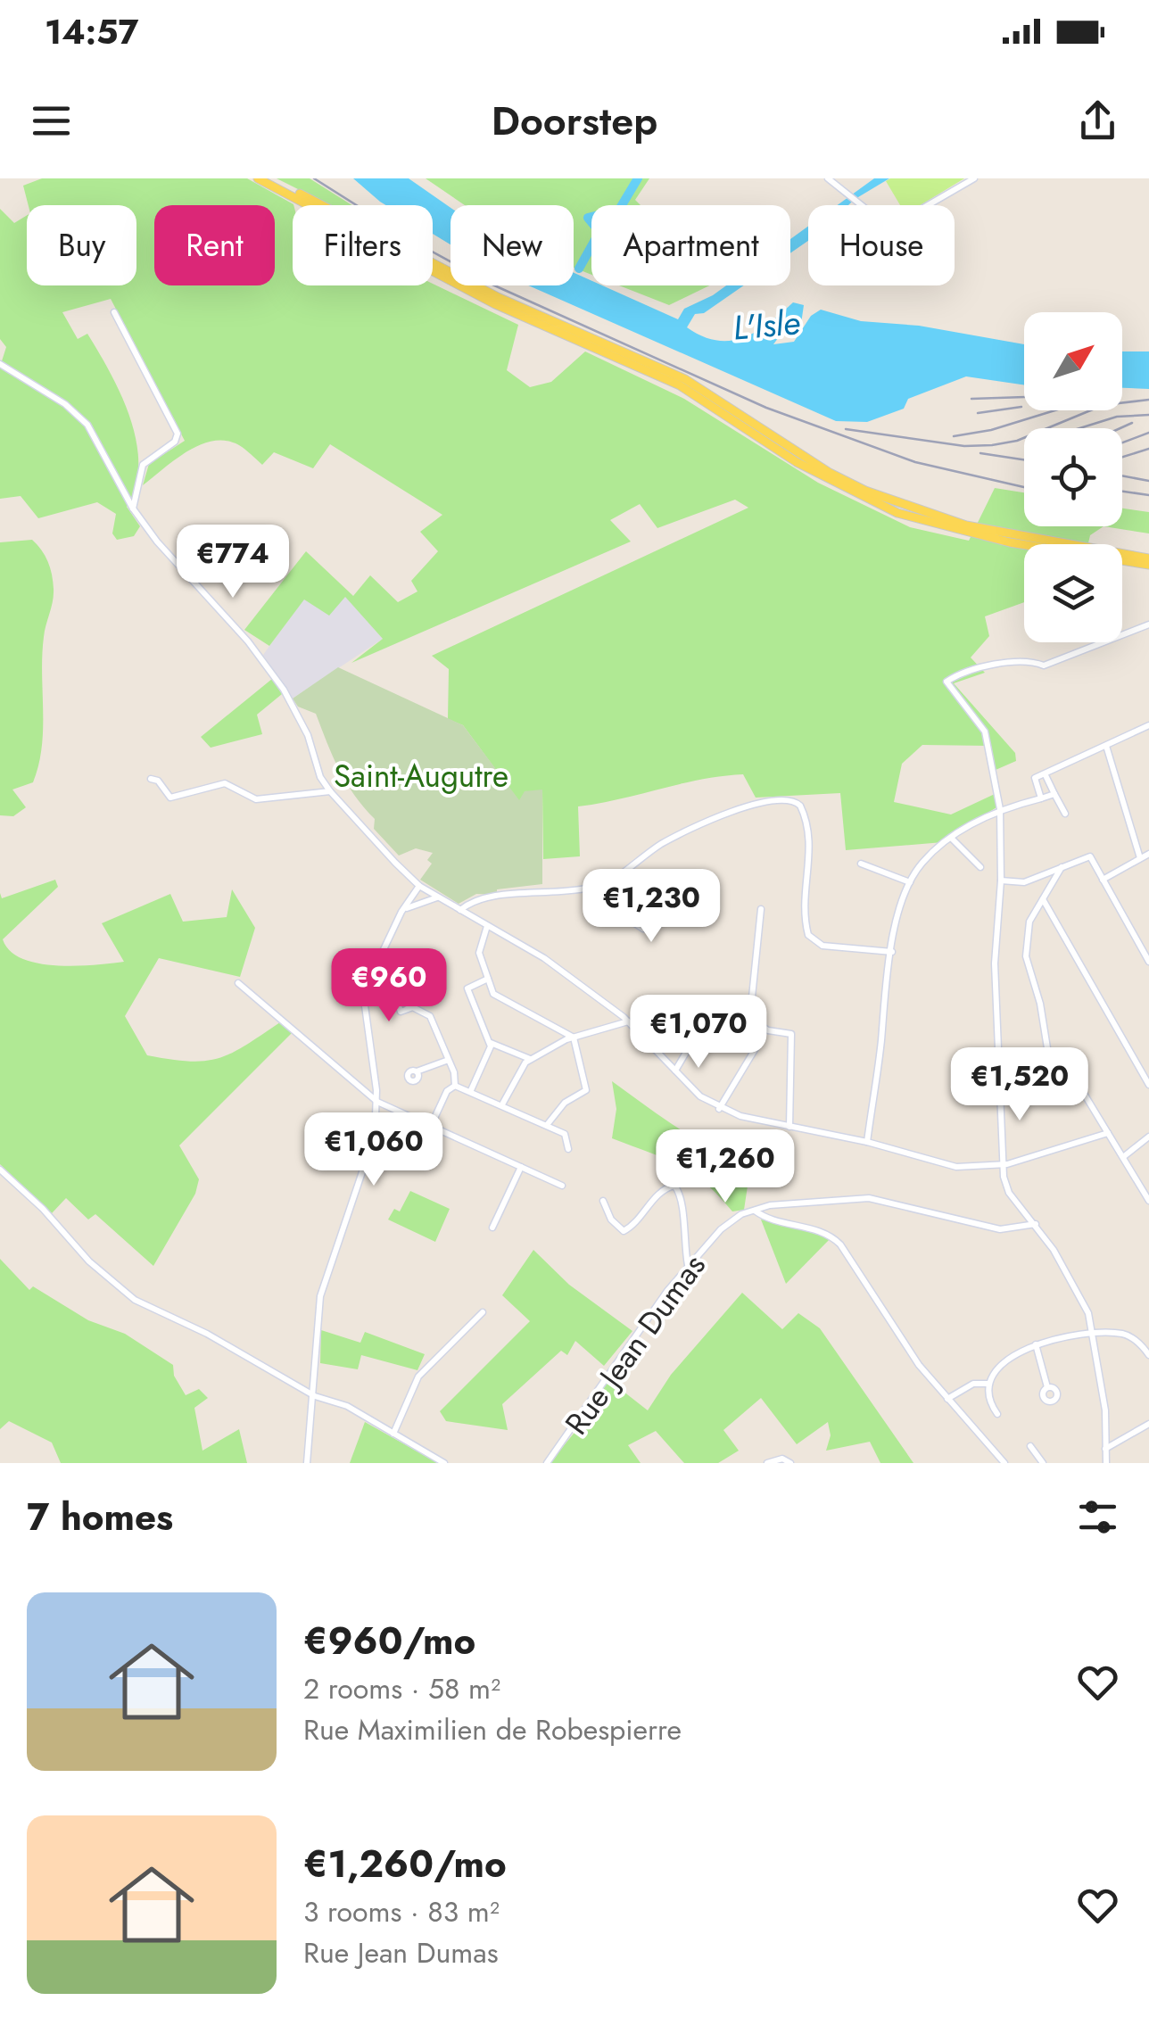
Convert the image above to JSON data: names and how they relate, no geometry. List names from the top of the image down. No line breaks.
{"streets":{"street":["Rue Jean Dumas"]},"water":["L'Isle"],"parks":["Saint-Augutre"],"north":"top right","page":{"status":"14:57","header":"Doorstep","chip":["Buy","Rent","Filters","New","Apartment","House"],"price":["€774","€1,230","€960","€1,070","€1,520","€1,060","€1,260"],"heading":"7 homes","list":[{"name":"€960/mo","note":"2 rooms · 58 m² · Rue Maximilien de Robespierre"},{"name":"€1,260/mo","note":"3 rooms · 83 m² · Rue Jean Dumas"}]}}
